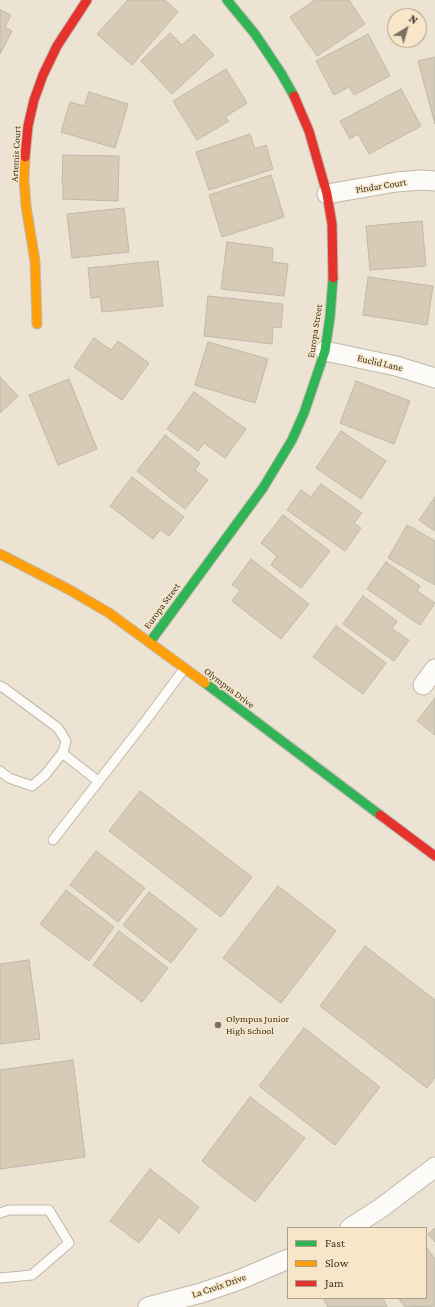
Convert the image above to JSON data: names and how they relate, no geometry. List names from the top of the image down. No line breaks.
{"streets":{"street":["Artemis Court","Pindar Court","Europa Street","Euclid Lane","Olympus Drive","La Croix Drive"]},"crossings":[["Pindar Court","Europa Street"],["Europa Street","Euclid Lane"],["Europa Street","Olympus Drive"]],"places":["Olympus Junior High School"],"legend":["Fast","Slow","Jam"],"north":"top right"}
